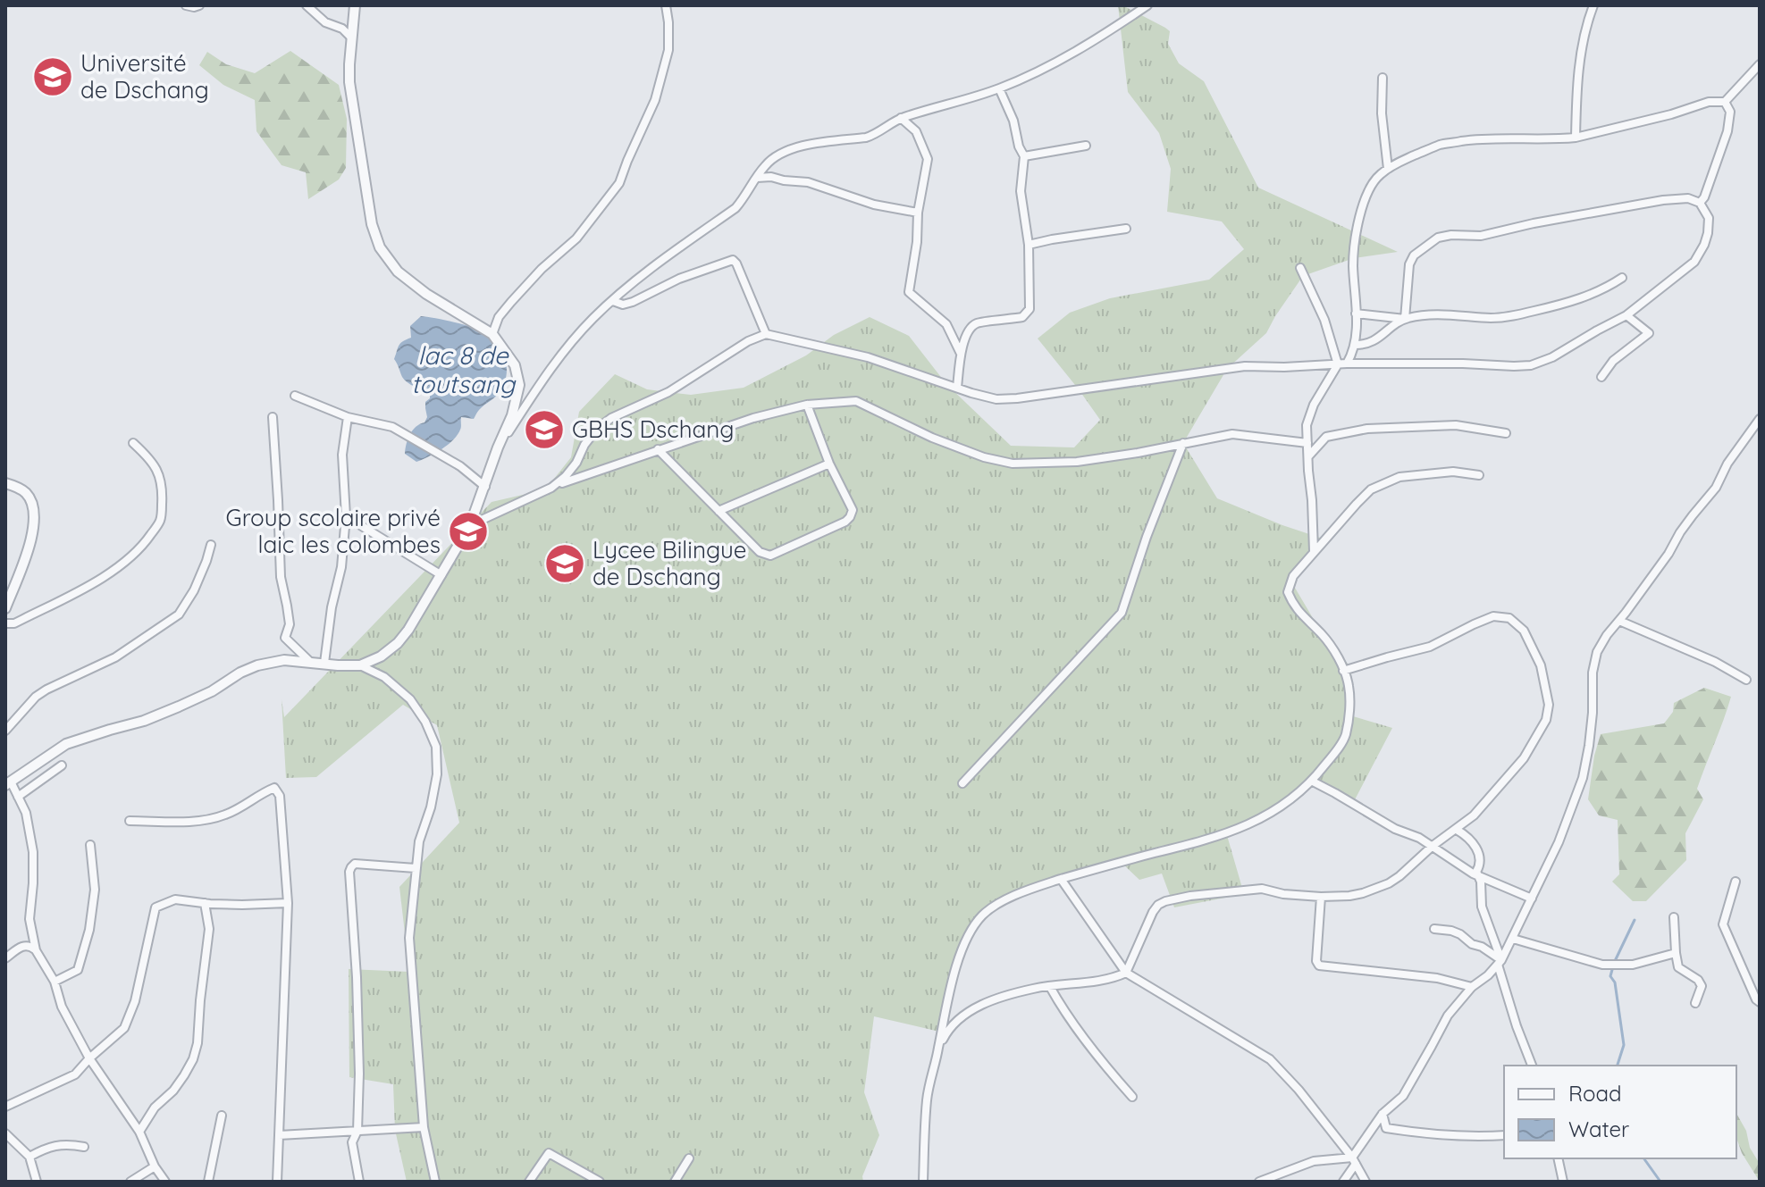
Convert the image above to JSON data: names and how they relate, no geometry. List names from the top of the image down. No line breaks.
{"water":["lac 8 de toutsang"],"places":{"school or university":["Université de Dschang","GBHS Dschang","Group scolaire privé laic les colombes","Lycee Bilingue de Dschang"]},"legend":["Road","Water"]}
